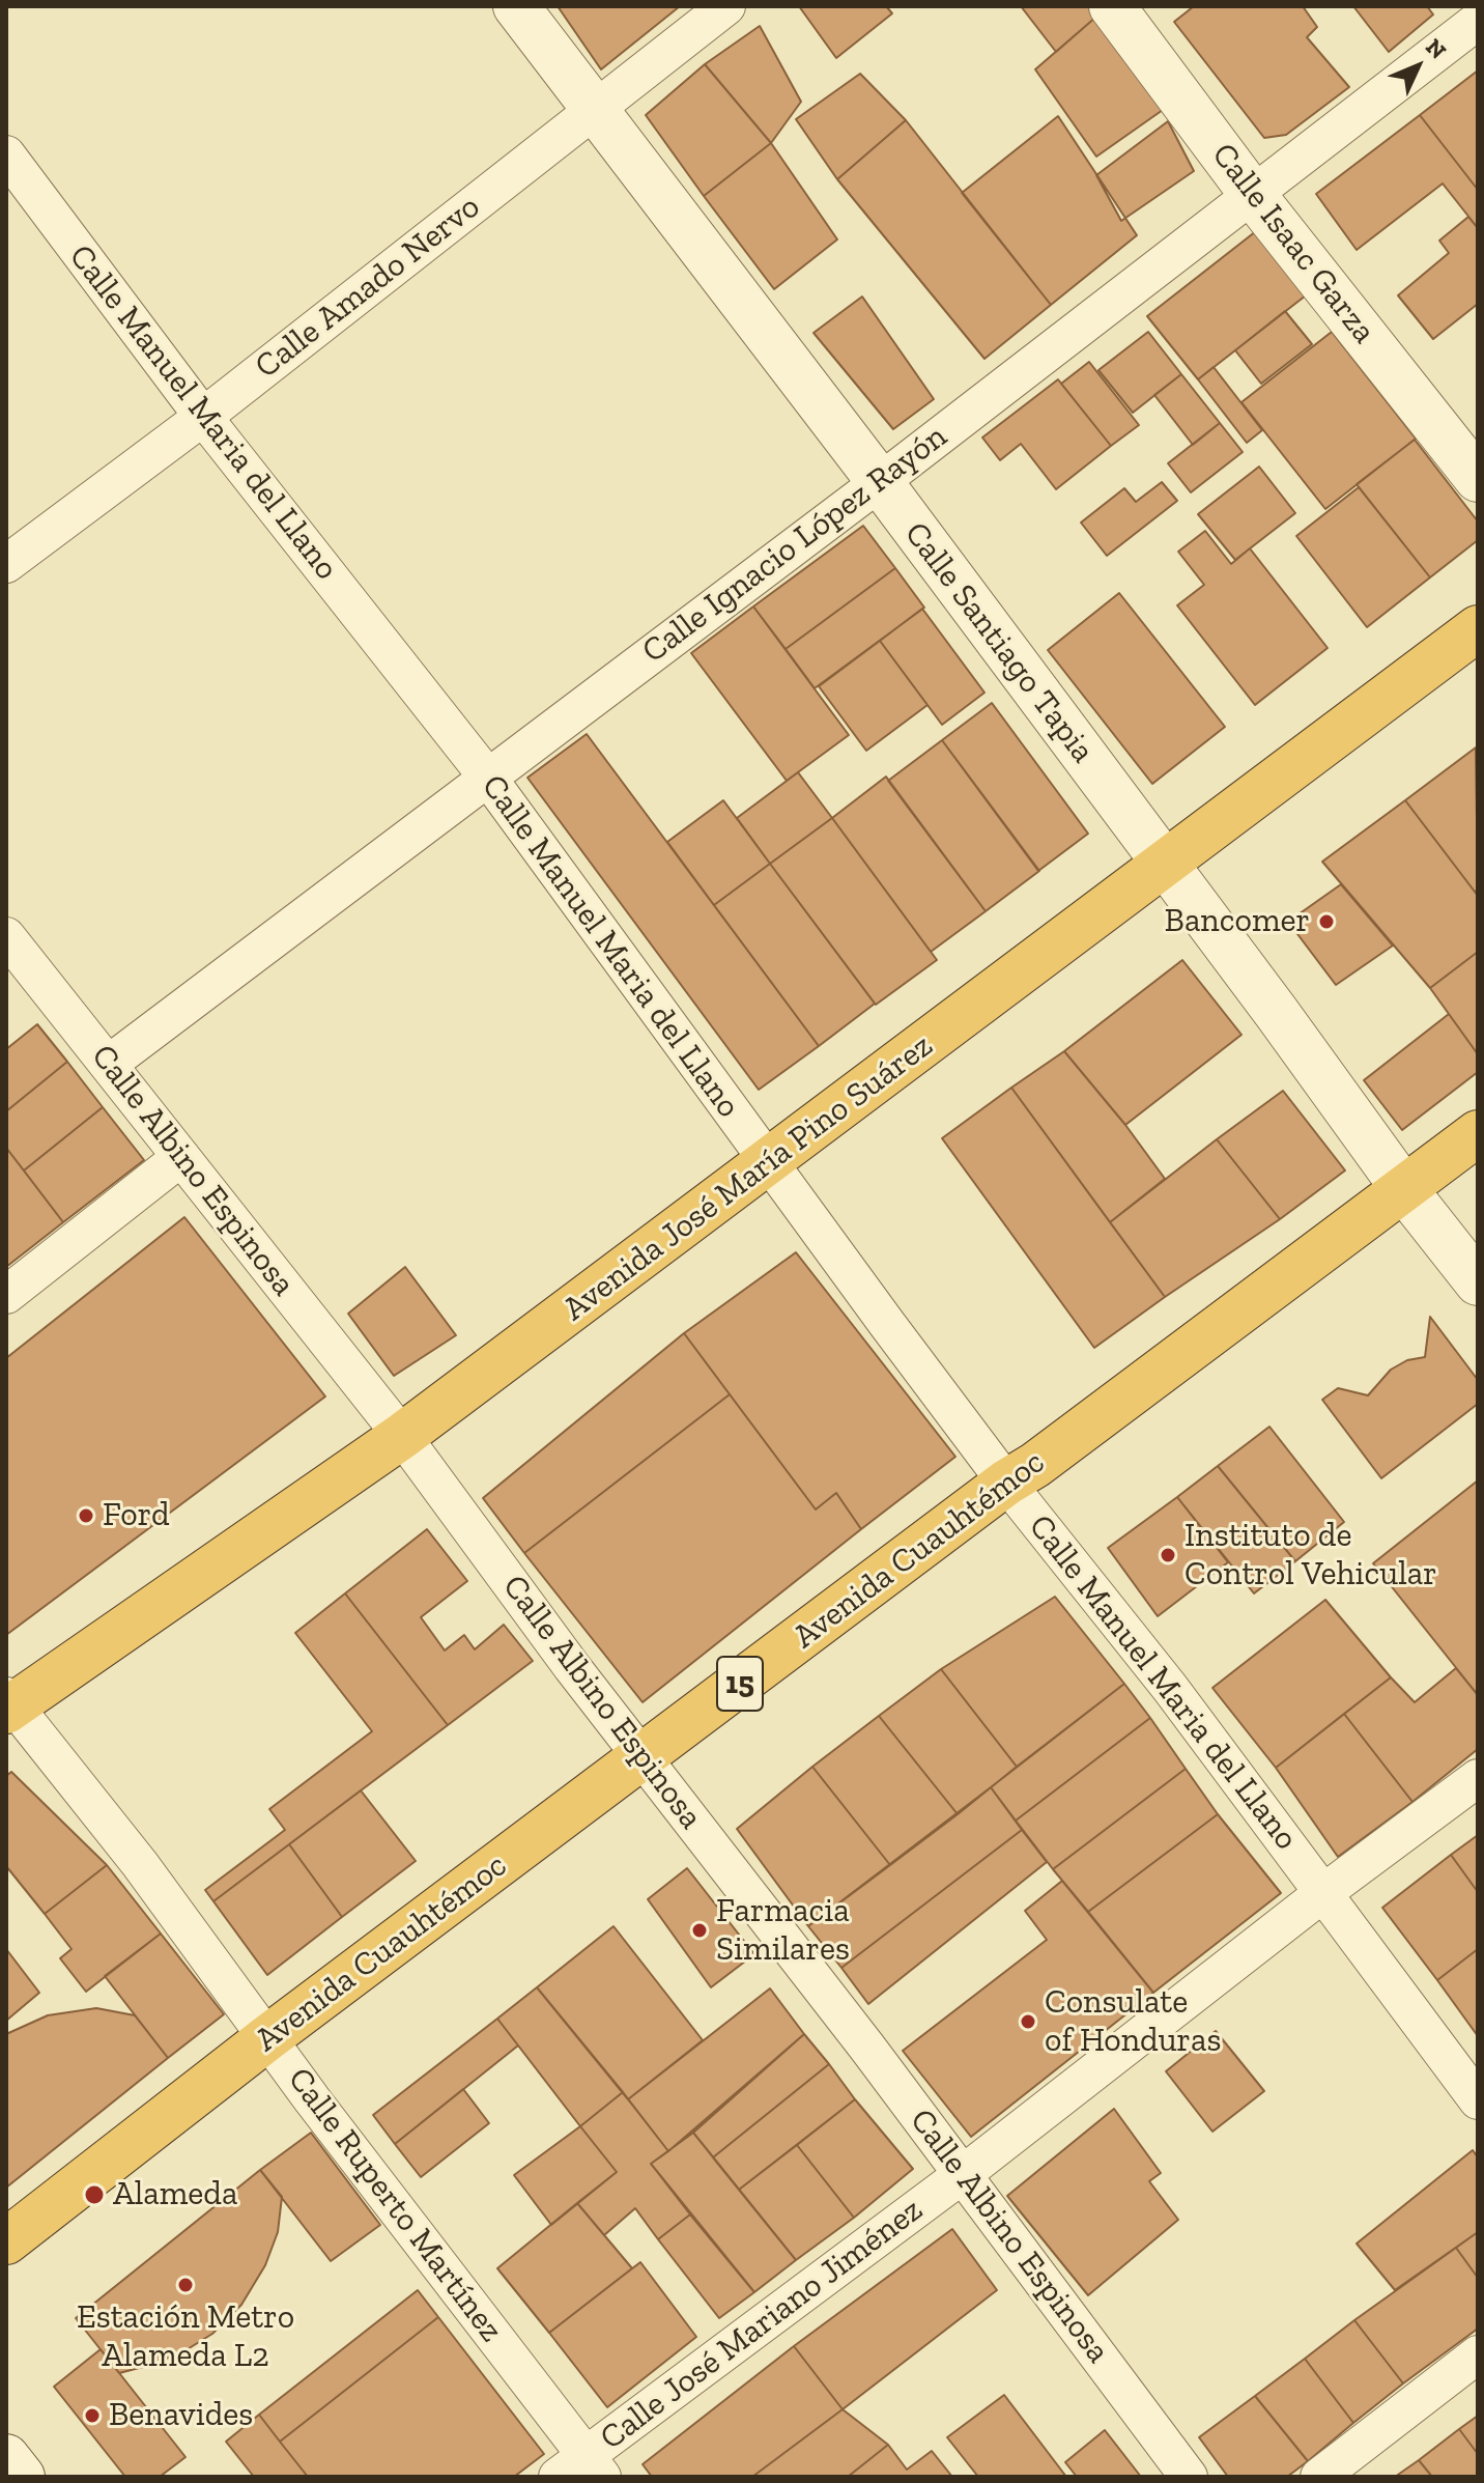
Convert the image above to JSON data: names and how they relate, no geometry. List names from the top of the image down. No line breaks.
{"streets":{"highway":["Avenida José María Pino Suárez","Avenida Cuauhtémoc","15"],"street":["Calle Isaac Garza","Calle Amado Nervo","Calle Manuel Maria del Llano","Calle Ignacio López Rayón","Calle Santiago Tapia","Calle Albino Espinosa","Calle Ruperto Martínez","Calle José Mariano Jiménez"]},"crossings":[["Calle Isaac Garza","Calle Ignacio López Rayón"],["Calle Amado Nervo","Calle Manuel Maria del Llano"],["Calle Amado Nervo","Calle Santiago Tapia"],["Calle Manuel Maria del Llano","Calle Ignacio López Rayón"],["Calle Manuel Maria del Llano","Avenida José María Pino Suárez"],["Calle Manuel Maria del Llano","Avenida Cuauhtémoc"],["Calle Manuel Maria del Llano","Calle José Mariano Jiménez"],["Calle Ignacio López Rayón","Calle Santiago Tapia"],["Calle Ignacio López Rayón","Calle Albino Espinosa"],["Calle Santiago Tapia","Avenida José María Pino Suárez"],["Calle Santiago Tapia","Avenida Cuauhtémoc"],["Calle Albino Espinosa","Avenida José María Pino Suárez"],["Calle Albino Espinosa","Avenida Cuauhtémoc"],["Calle Albino Espinosa","Calle José Mariano Jiménez"],["Avenida José María Pino Suárez","Calle Ruperto Martínez"],["Avenida Cuauhtémoc","Calle Ruperto Martínez"],["Calle Ruperto Martínez","Calle José Mariano Jiménez"]],"places":["Bancomer","Ford","Instituto de Control Vehicular","Farmacia Similares","Consulate of Honduras","Alameda","Estación Metro Alameda L2","Benavides"],"north":"top right"}
